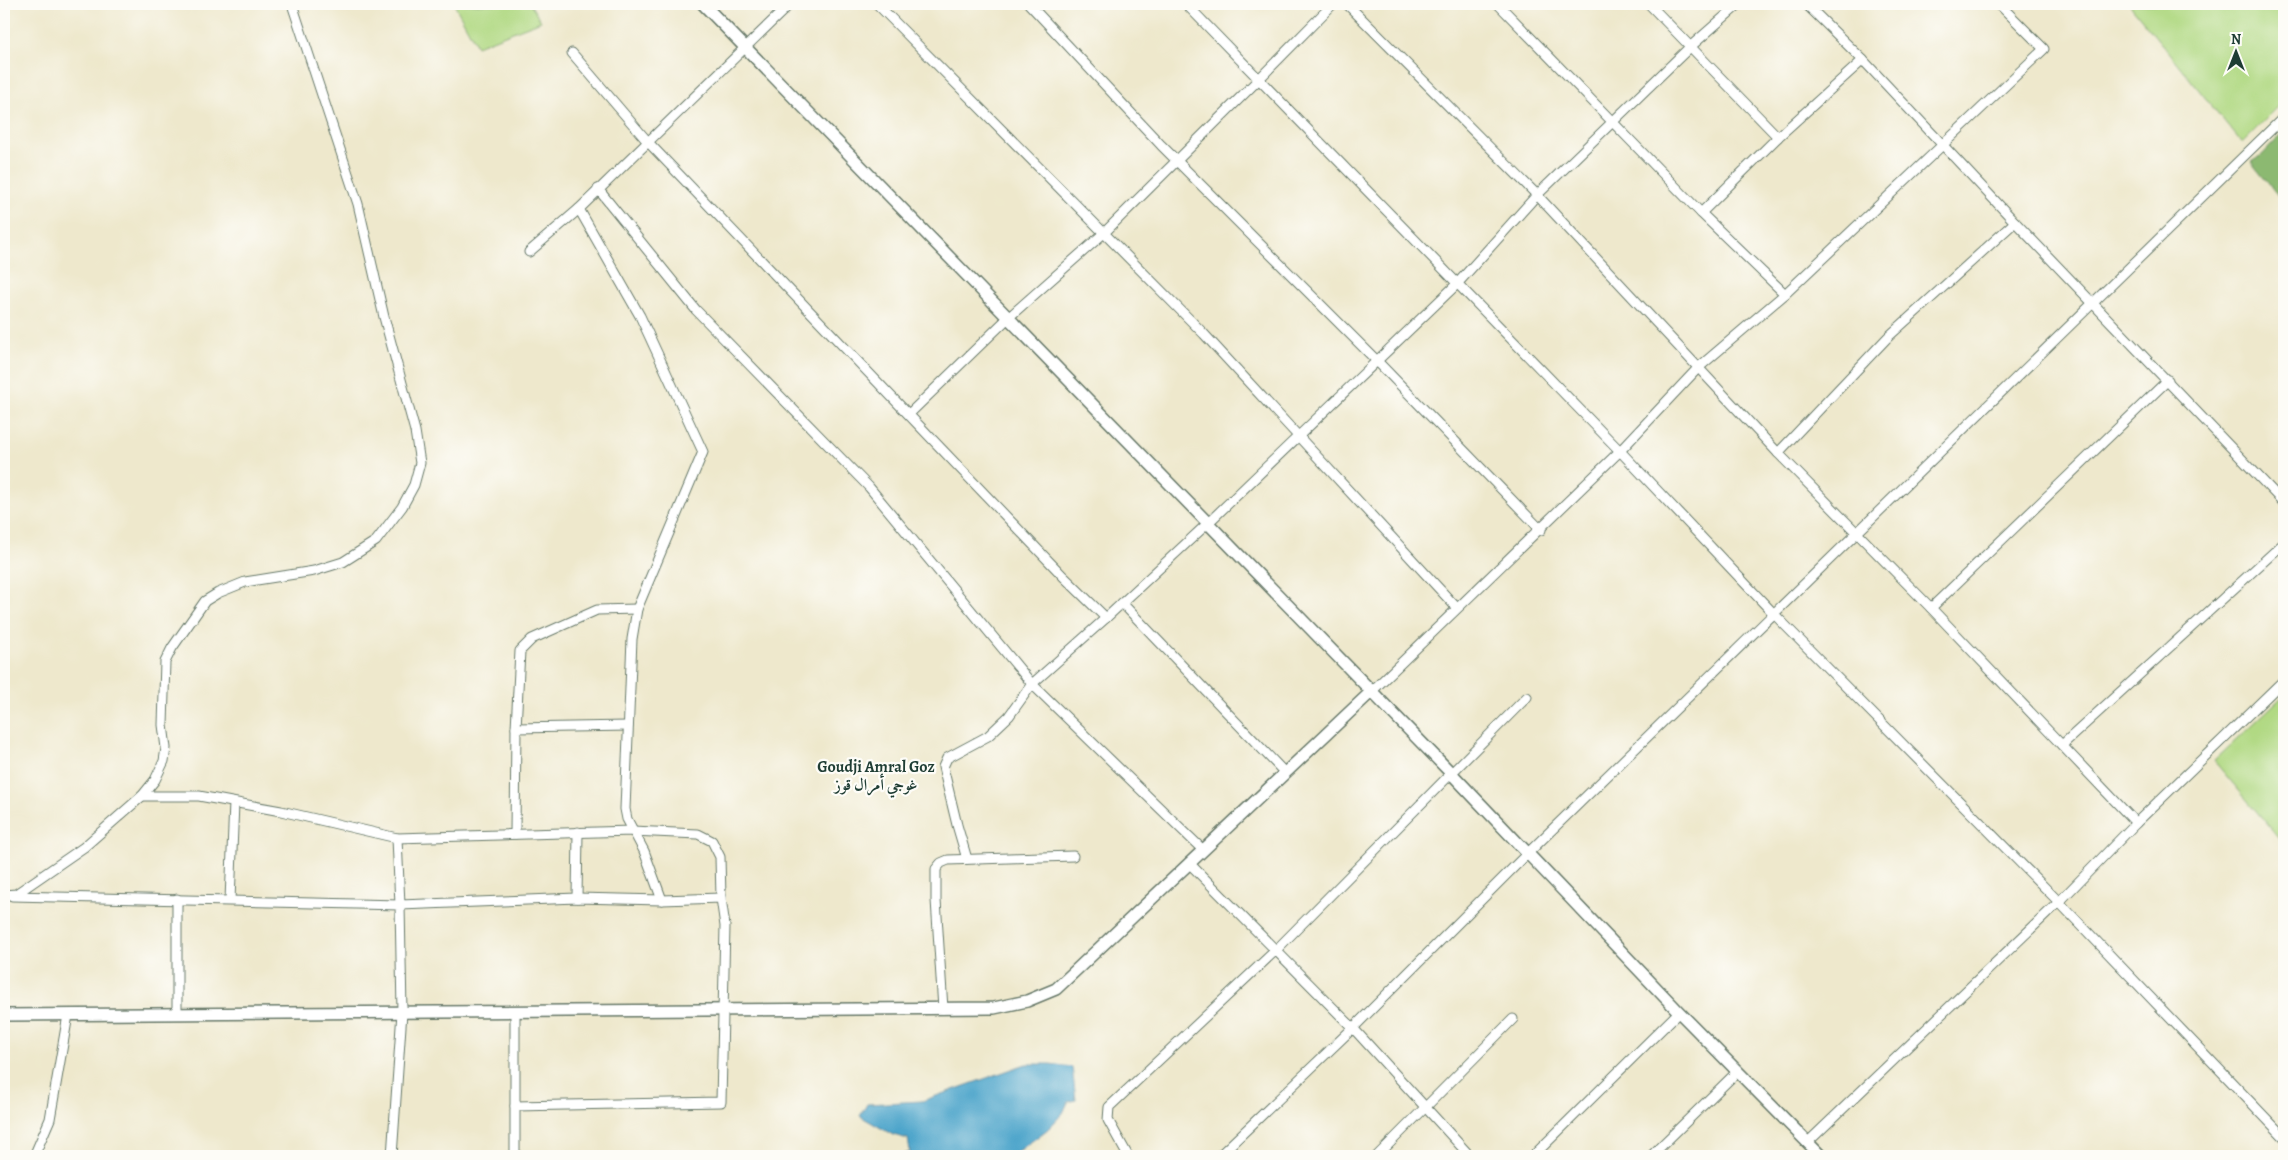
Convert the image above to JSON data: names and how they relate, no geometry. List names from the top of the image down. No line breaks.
{"districts":["Goudji Amral Goz غوجي أمرال قوز"],"north":"top"}
